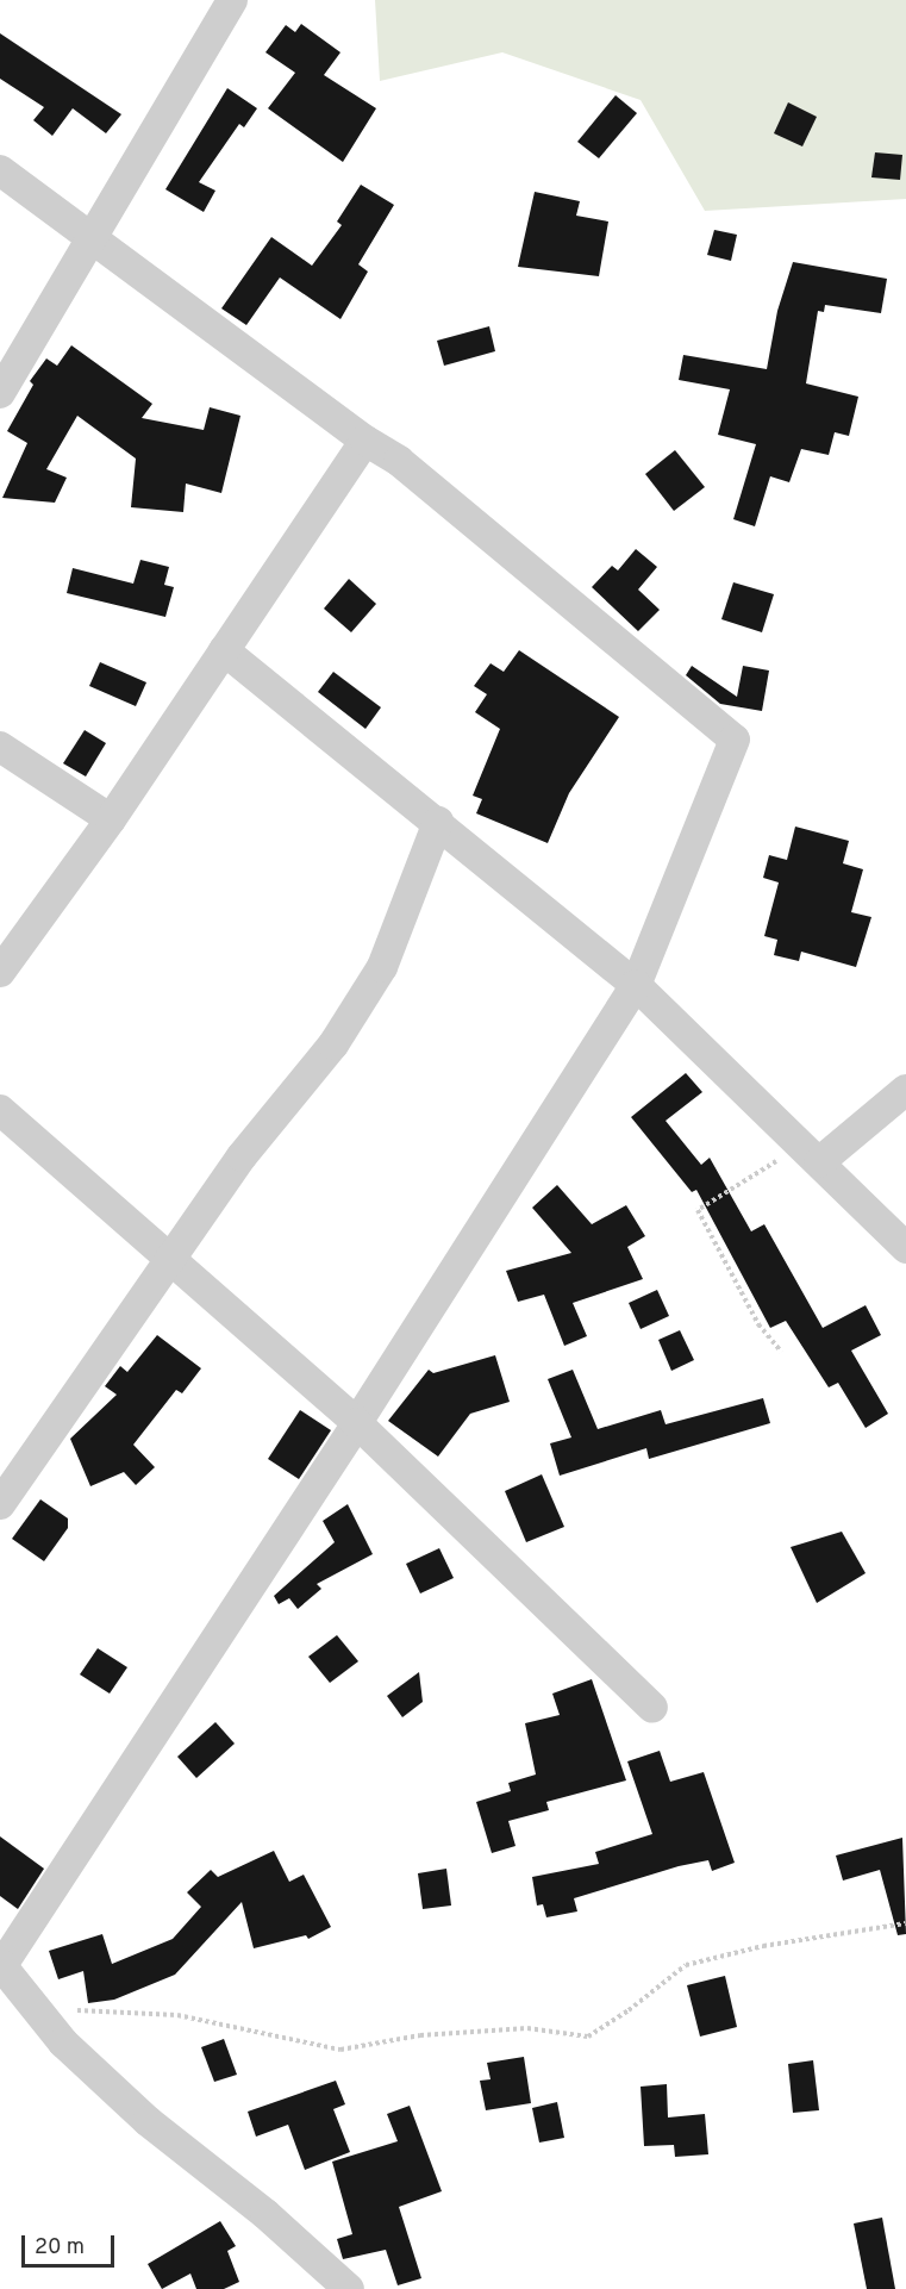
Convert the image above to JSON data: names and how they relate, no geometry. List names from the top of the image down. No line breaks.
{"scale_bar":"20 m"}
